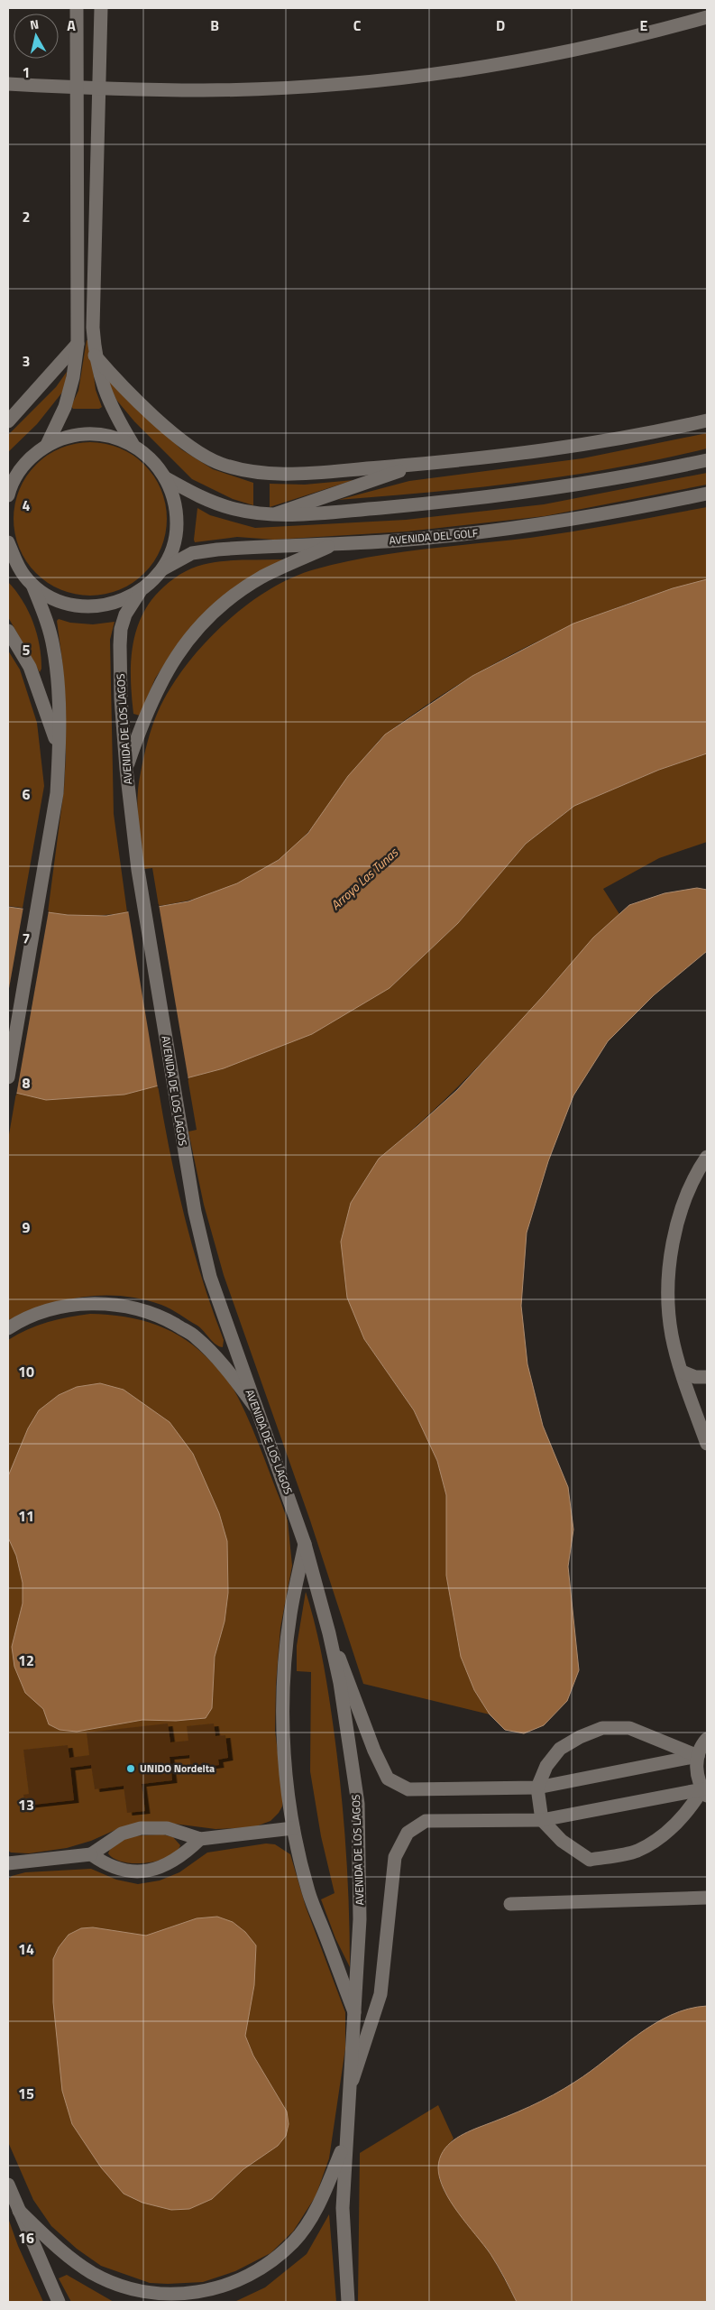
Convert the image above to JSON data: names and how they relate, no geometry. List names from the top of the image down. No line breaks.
{"streets":{"street":["AVENIDA DEL GOLF","AVENIDA DE LOS LAGOS"]},"water":["Arroyo Las Tunas"],"places":["UNIDO Nordelta"],"north":"top","grid":{"columns":["A","B","C","D","E"],"rows":["1","2","3","4","5","6","7","8","9","10","11","12","13","14","15","16"]}}
